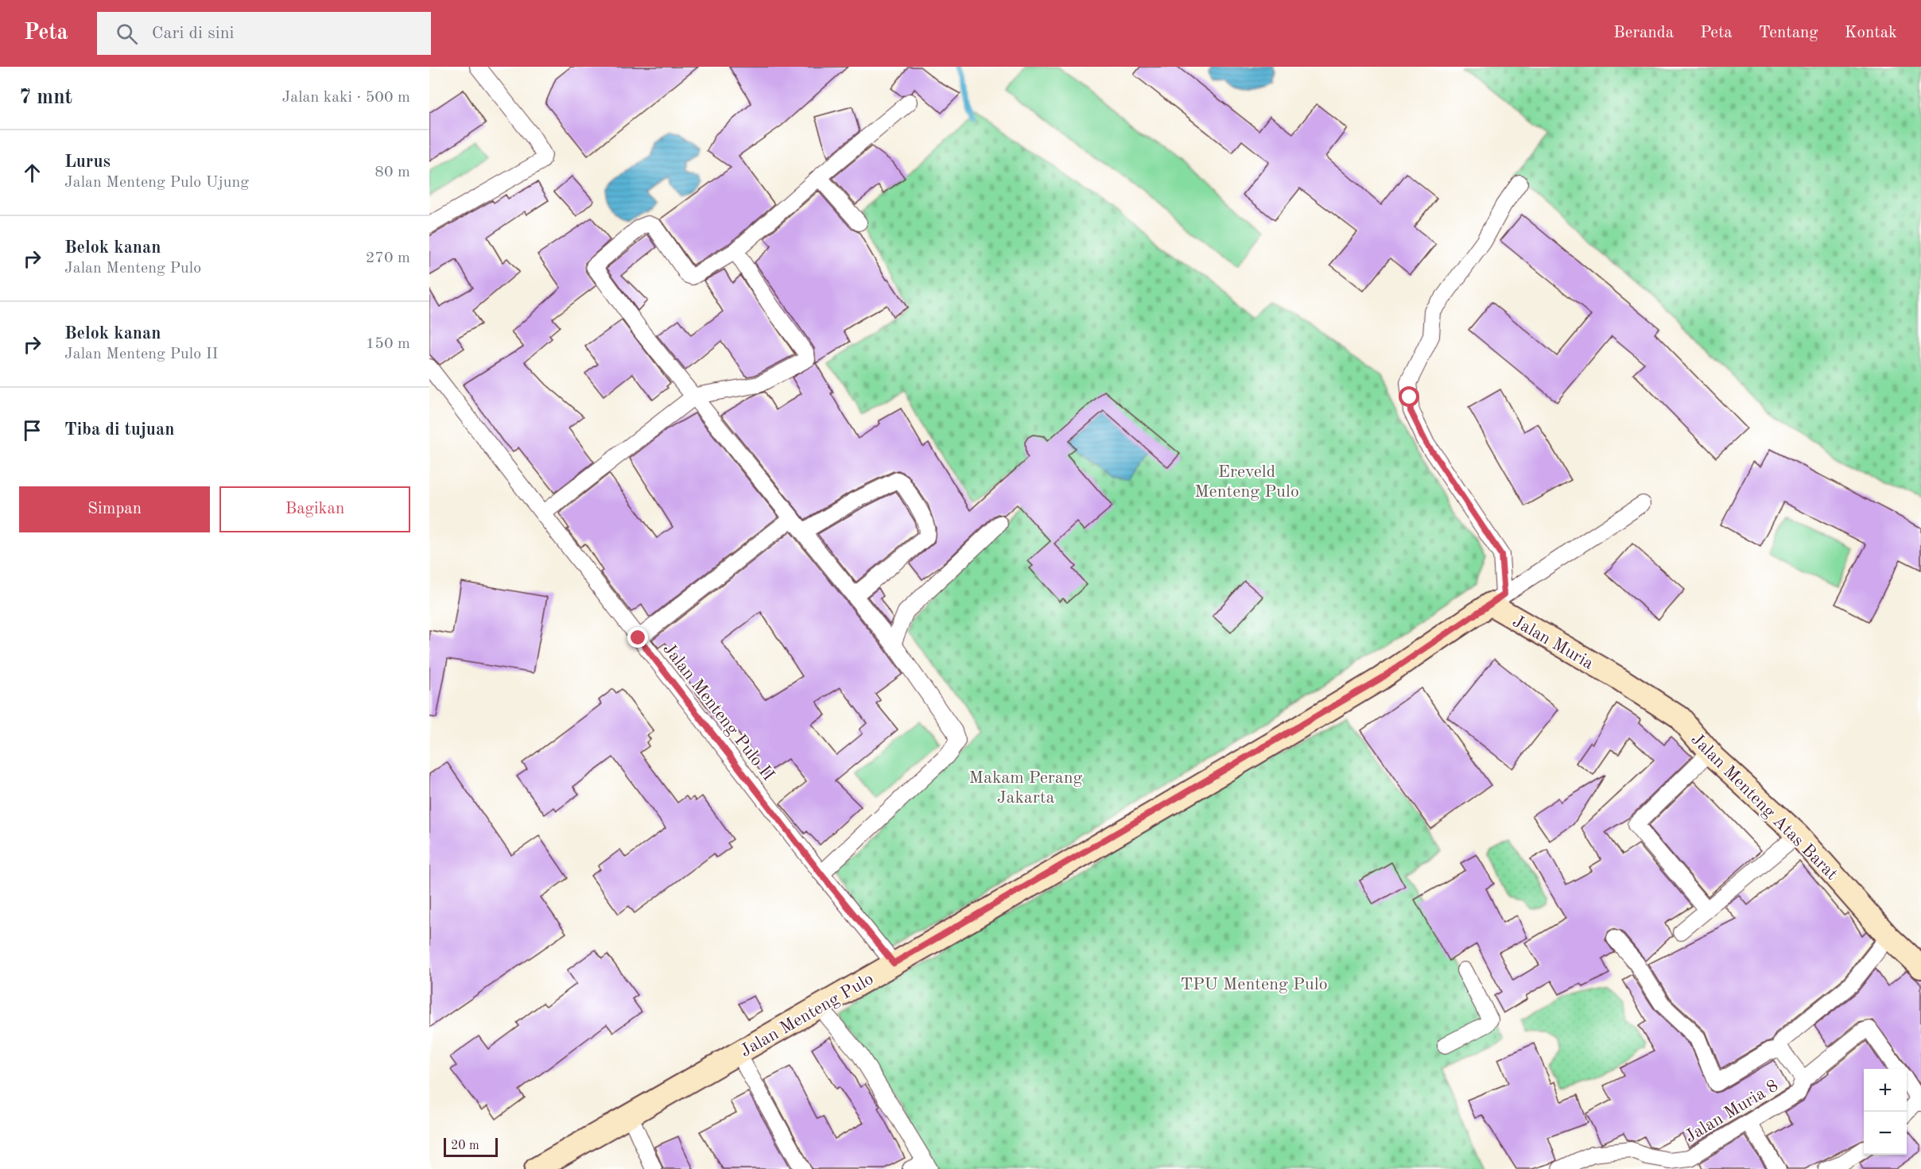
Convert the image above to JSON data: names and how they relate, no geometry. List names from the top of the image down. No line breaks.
{"streets":{"street":["Jalan Muria","Jalan Menteng Pulo II","Jalan Menteng Atas Barat","Jalan Menteng Pulo","Jalan Muria 8"]},"crossings":[["Jalan Muria","Jalan Menteng Atas Barat"],["Jalan Muria","Jalan Menteng Pulo"],["Jalan Menteng Pulo II","Jalan Menteng Pulo"],["Jalan Menteng Atas Barat","Jalan Muria 8"]],"parks":["Ereveld Menteng Pulo","Makam Perang Jakarta","TPU Menteng Pulo"],"scale_bar":"20 m","page":{"header":"Peta","search":"Cari di sini","nav":["Beranda","Peta","Tentang","Kontak"],"heading":["7 mnt","Jalan kaki · 500 m"],"list":[["Lurus","Jalan Menteng Pulo Ujung","80 m"],["Belok kanan","Jalan Menteng Pulo","270 m"],["Belok kanan","Jalan Menteng Pulo II","150 m"],"Tiba di tujuan"],"buttons":["Simpan","Bagikan"],"map_buttons":["+","−"],"scale":"20 m"}}
